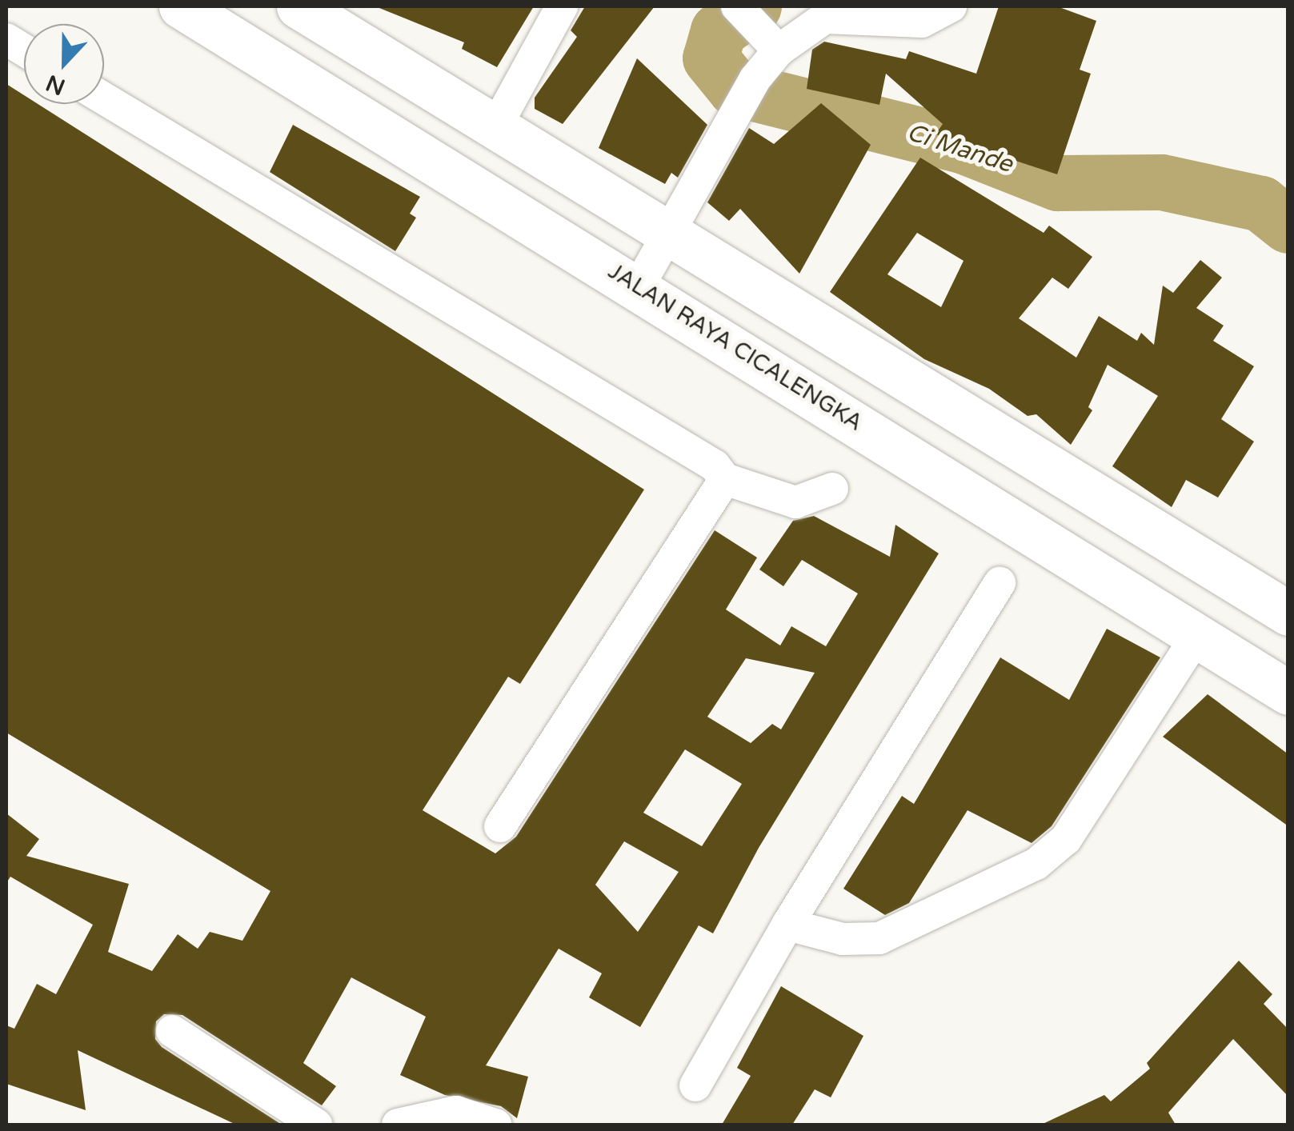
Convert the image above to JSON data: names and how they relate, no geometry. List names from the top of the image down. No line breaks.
{"streets":{"highway":["JALAN RAYA CICALENGKA"]},"water":["Ci Mande"],"north":"bottom"}
